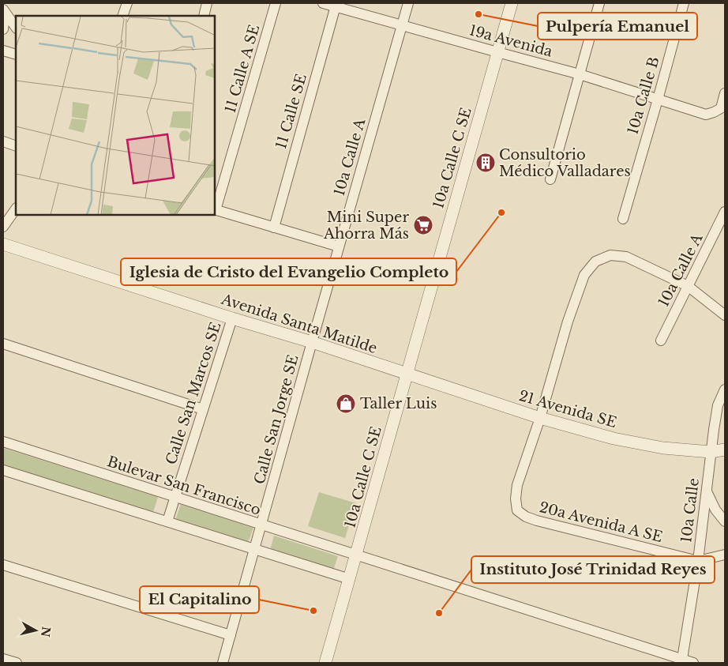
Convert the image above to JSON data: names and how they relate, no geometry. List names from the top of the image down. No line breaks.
{"streets":{"street":["19a Avenida","11 Calle A SE","10a Calle B","11 Calle SE","10a Calle A","10a Calle C SE","Avenida Santa Matilde","Calle San Marcos SE","21 Avenida SE","Calle San Jorge SE","Bulevar San Francisco","10a Calle","20a Avenida A SE"]},"crossings":[["19a Avenida","10a Calle B"],["19a Avenida","11 Calle SE"],["19a Avenida","10a Calle A"],["19a Avenida","10a Calle C SE"],["10a Calle A","Avenida Santa Matilde"],["10a Calle A","Calle San Jorge SE"],["10a Calle C SE","Avenida Santa Matilde"],["10a Calle C SE","21 Avenida SE"],["10a Calle C SE","Bulevar San Francisco"],["Avenida Santa Matilde","Calle San Marcos SE"],["Avenida Santa Matilde","21 Avenida SE"],["Avenida Santa Matilde","Calle San Jorge SE"],["Calle San Marcos SE","Bulevar San Francisco"],["21 Avenida SE","10a Calle"],["21 Avenida SE","20a Avenida A SE"],["Calle San Jorge SE","Bulevar San Francisco"],["Bulevar San Francisco","10a Calle"],["10a Calle","20a Avenida A SE"]],"places":{"other":["Pulpería Emanuel","Iglesia de Cristo del Evangelio Completo","El Capitalino","Instituto José Trinidad Reyes"],"building":["Consultorio Médico Valladares"],"supermarket":["Mini Super Ahorra Más"],"shop":["Taller Luis"]},"north":"right"}
